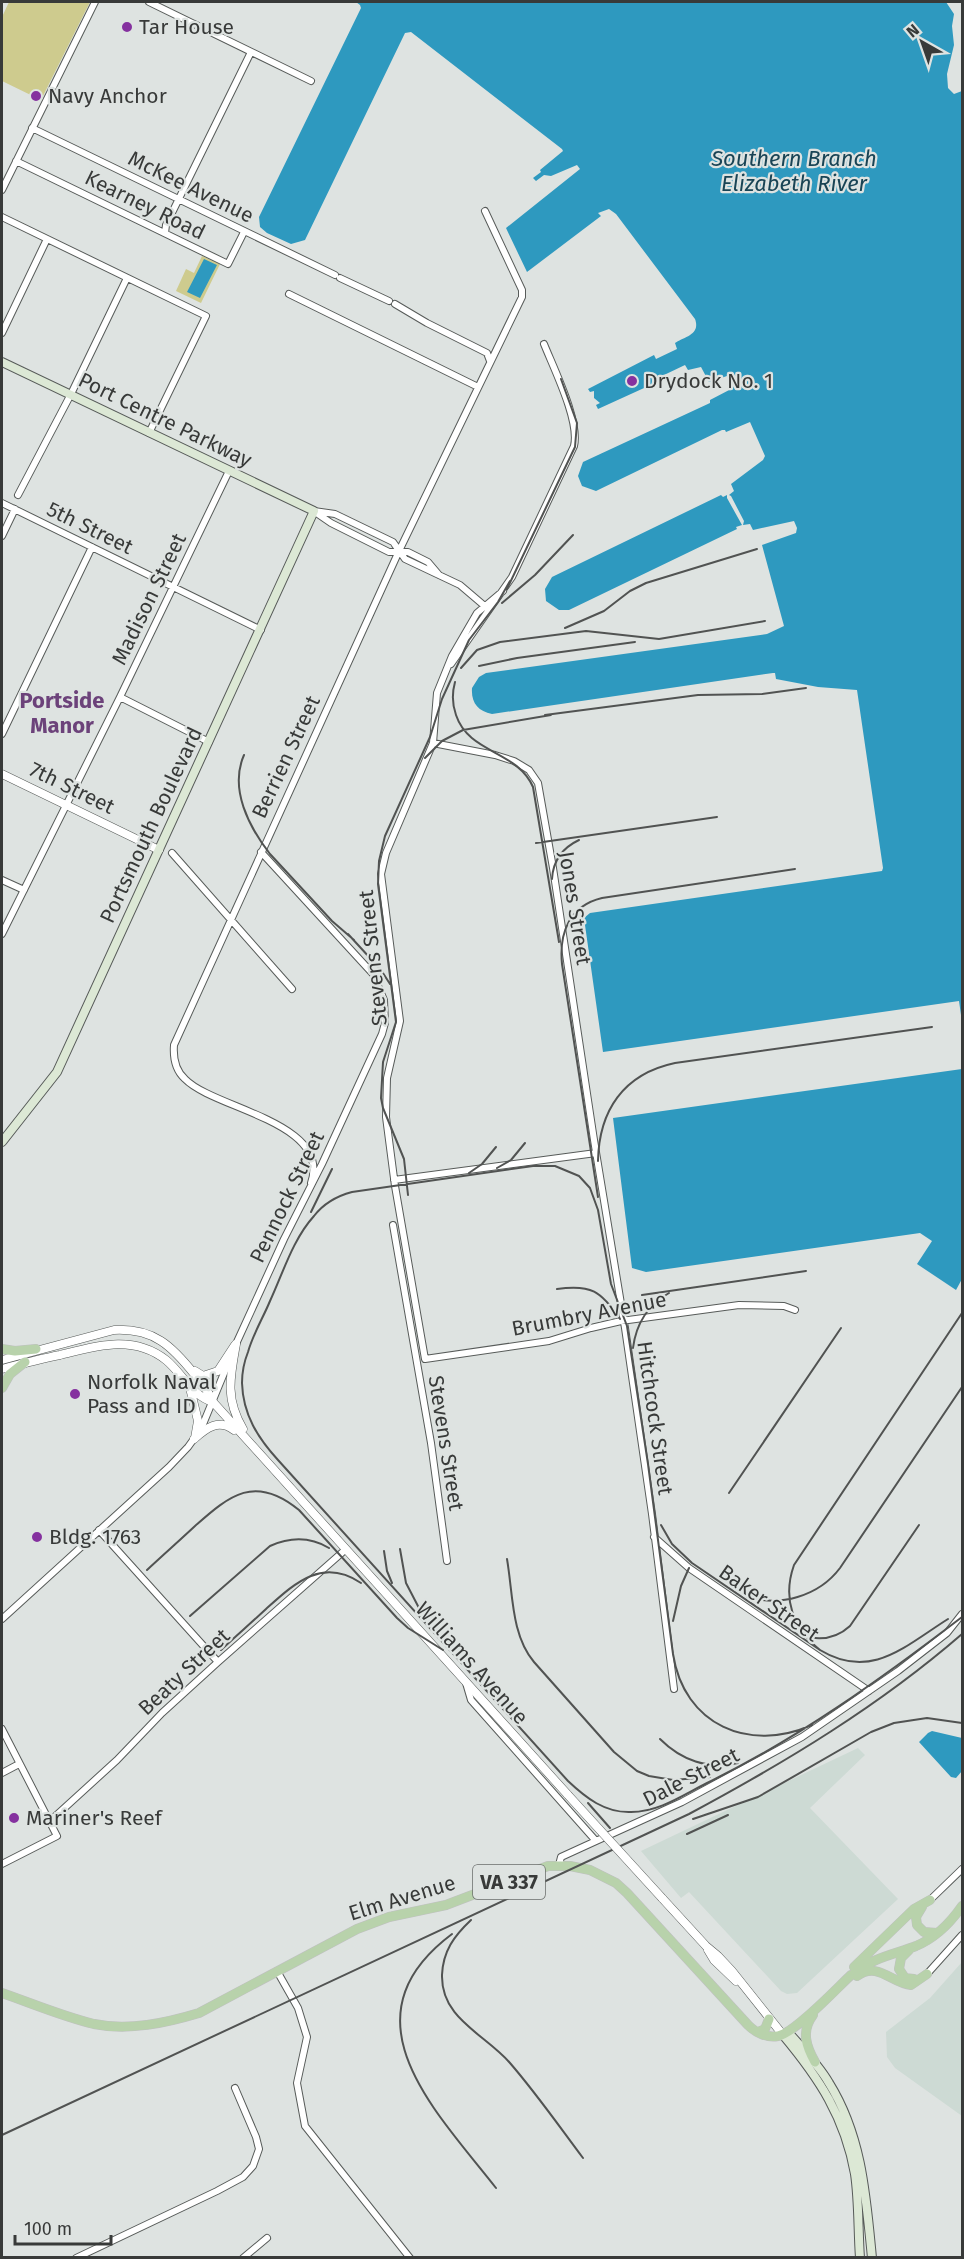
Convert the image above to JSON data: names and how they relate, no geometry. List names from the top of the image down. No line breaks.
{"streets":{"main road":["Port Centre Parkway","Portsmouth Boulevard","VA 337","Elm Avenue"],"street":["McKee Avenue","Kearney Road","5th Street","Madison Street","Berrien Street","7th Street","Jones Street","Stevens Street","Pennock Street","Brumbry Avenue","Hitchcock Street","Baker Street","Williams Avenue","Beaty Street","Dale Street"]},"crossings":[["McKee Avenue","Kearney Road"],["McKee Avenue","Berrien Street"],["Port Centre Parkway","Madison Street"],["Port Centre Parkway","Portsmouth Boulevard"],["5th Street","Madison Street"],["5th Street","Portsmouth Boulevard"],["Madison Street","7th Street"],["Berrien Street","Pennock Street"],["7th Street","Portsmouth Boulevard"],["Jones Street","Stevens Street"],["Jones Street","Hitchcock Street"],["Stevens Street","Brumbry Avenue"],["Pennock Street","Williams Avenue"],["Brumbry Avenue","Hitchcock Street"],["Hitchcock Street","Baker Street"],["Baker Street","Dale Street"],["Williams Avenue","Beaty Street"],["Dale Street","Elm Avenue"]],"districts":["Portside Manor"],"water":["Southern Branch Elizabeth River"],"places":["Tar House","Navy Anchor","Drydock No. 1","Norfolk Naval Pass and ID","Bldg. 1763","Mariner's Reef"],"scale_bar":"100 m","north":"top left"}
